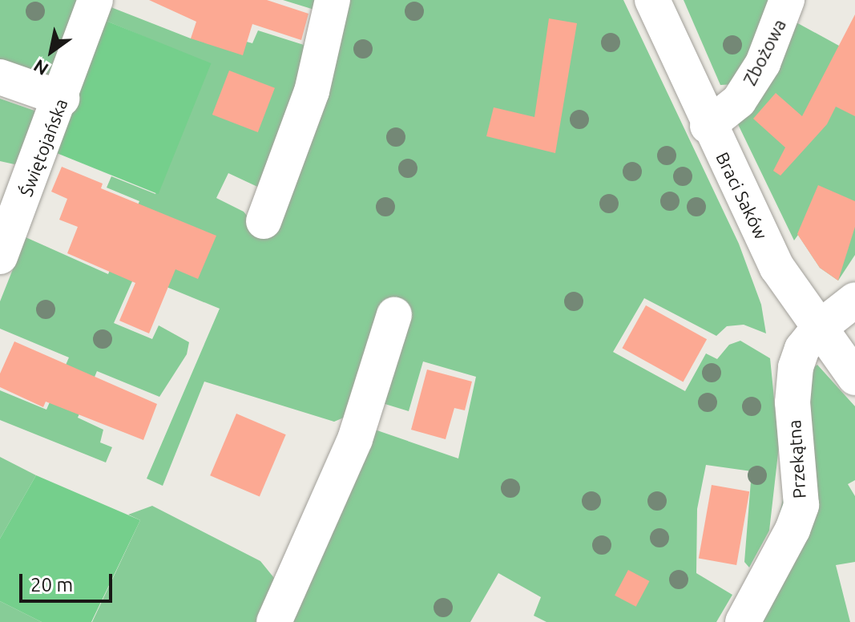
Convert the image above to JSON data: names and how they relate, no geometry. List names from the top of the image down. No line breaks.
{"streets":{"street":["Zbożowa","Świętojańska","Braci Saków","Przekątna"]},"crossings":[["Zbożowa","Braci Saków"],["Braci Saków","Przekątna"]],"scale_bar":"20 m","north":"bottom left"}
